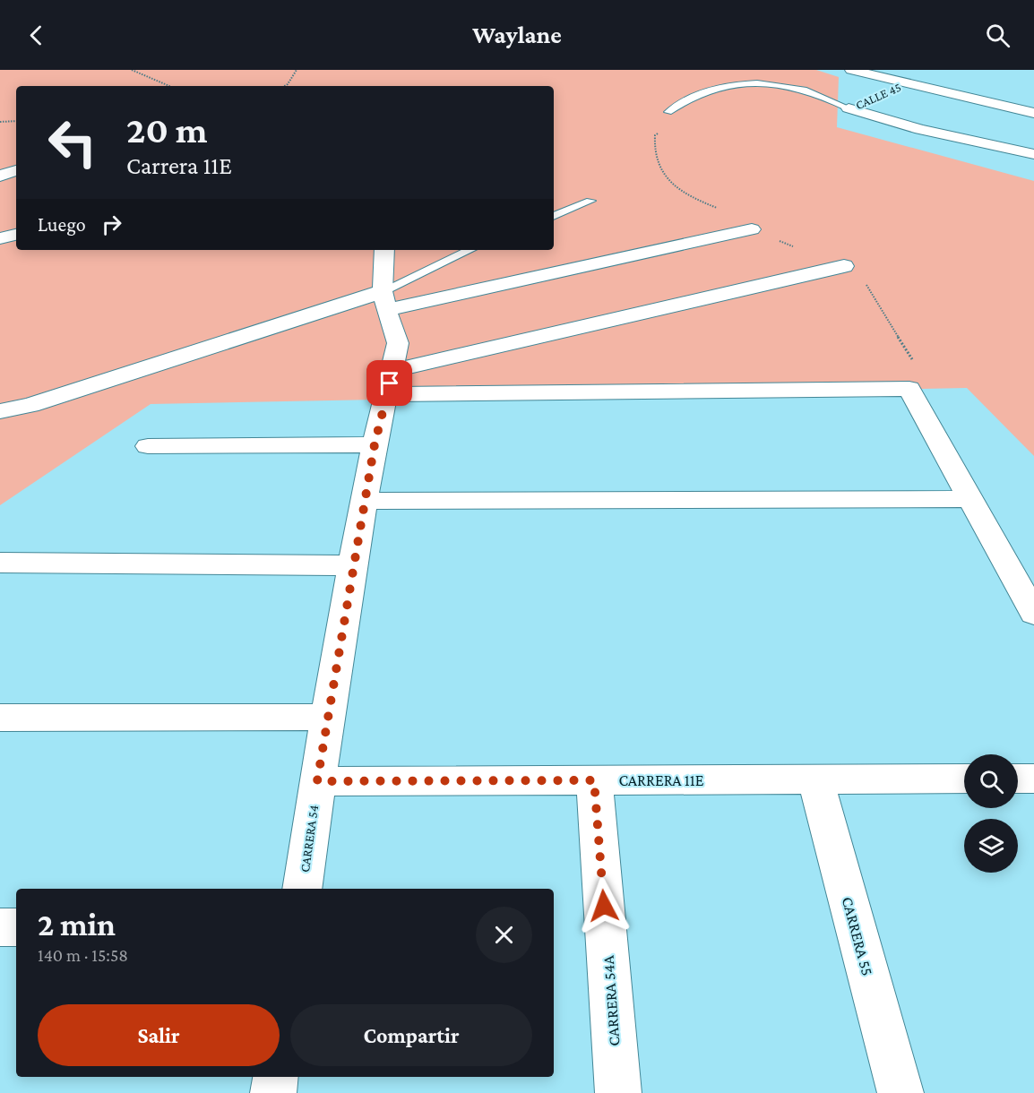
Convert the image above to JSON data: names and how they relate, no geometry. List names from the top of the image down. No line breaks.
{"streets":{"street":["CALLE 45","CARRERA 11E","CARRERA 54","CARRERA 55","CARRERA 54A"]},"crossings":[["CARRERA 11E","CARRERA 54"],["CARRERA 11E","CARRERA 55"],["CARRERA 11E","CARRERA 54A"]],"page":{"header":"Waylane","turn":["20 m","Carrera 11E"],"then":"Luego","heading":["2 min","140 m · 15:58"],"buttons":["Salir","Compartir"]}}
